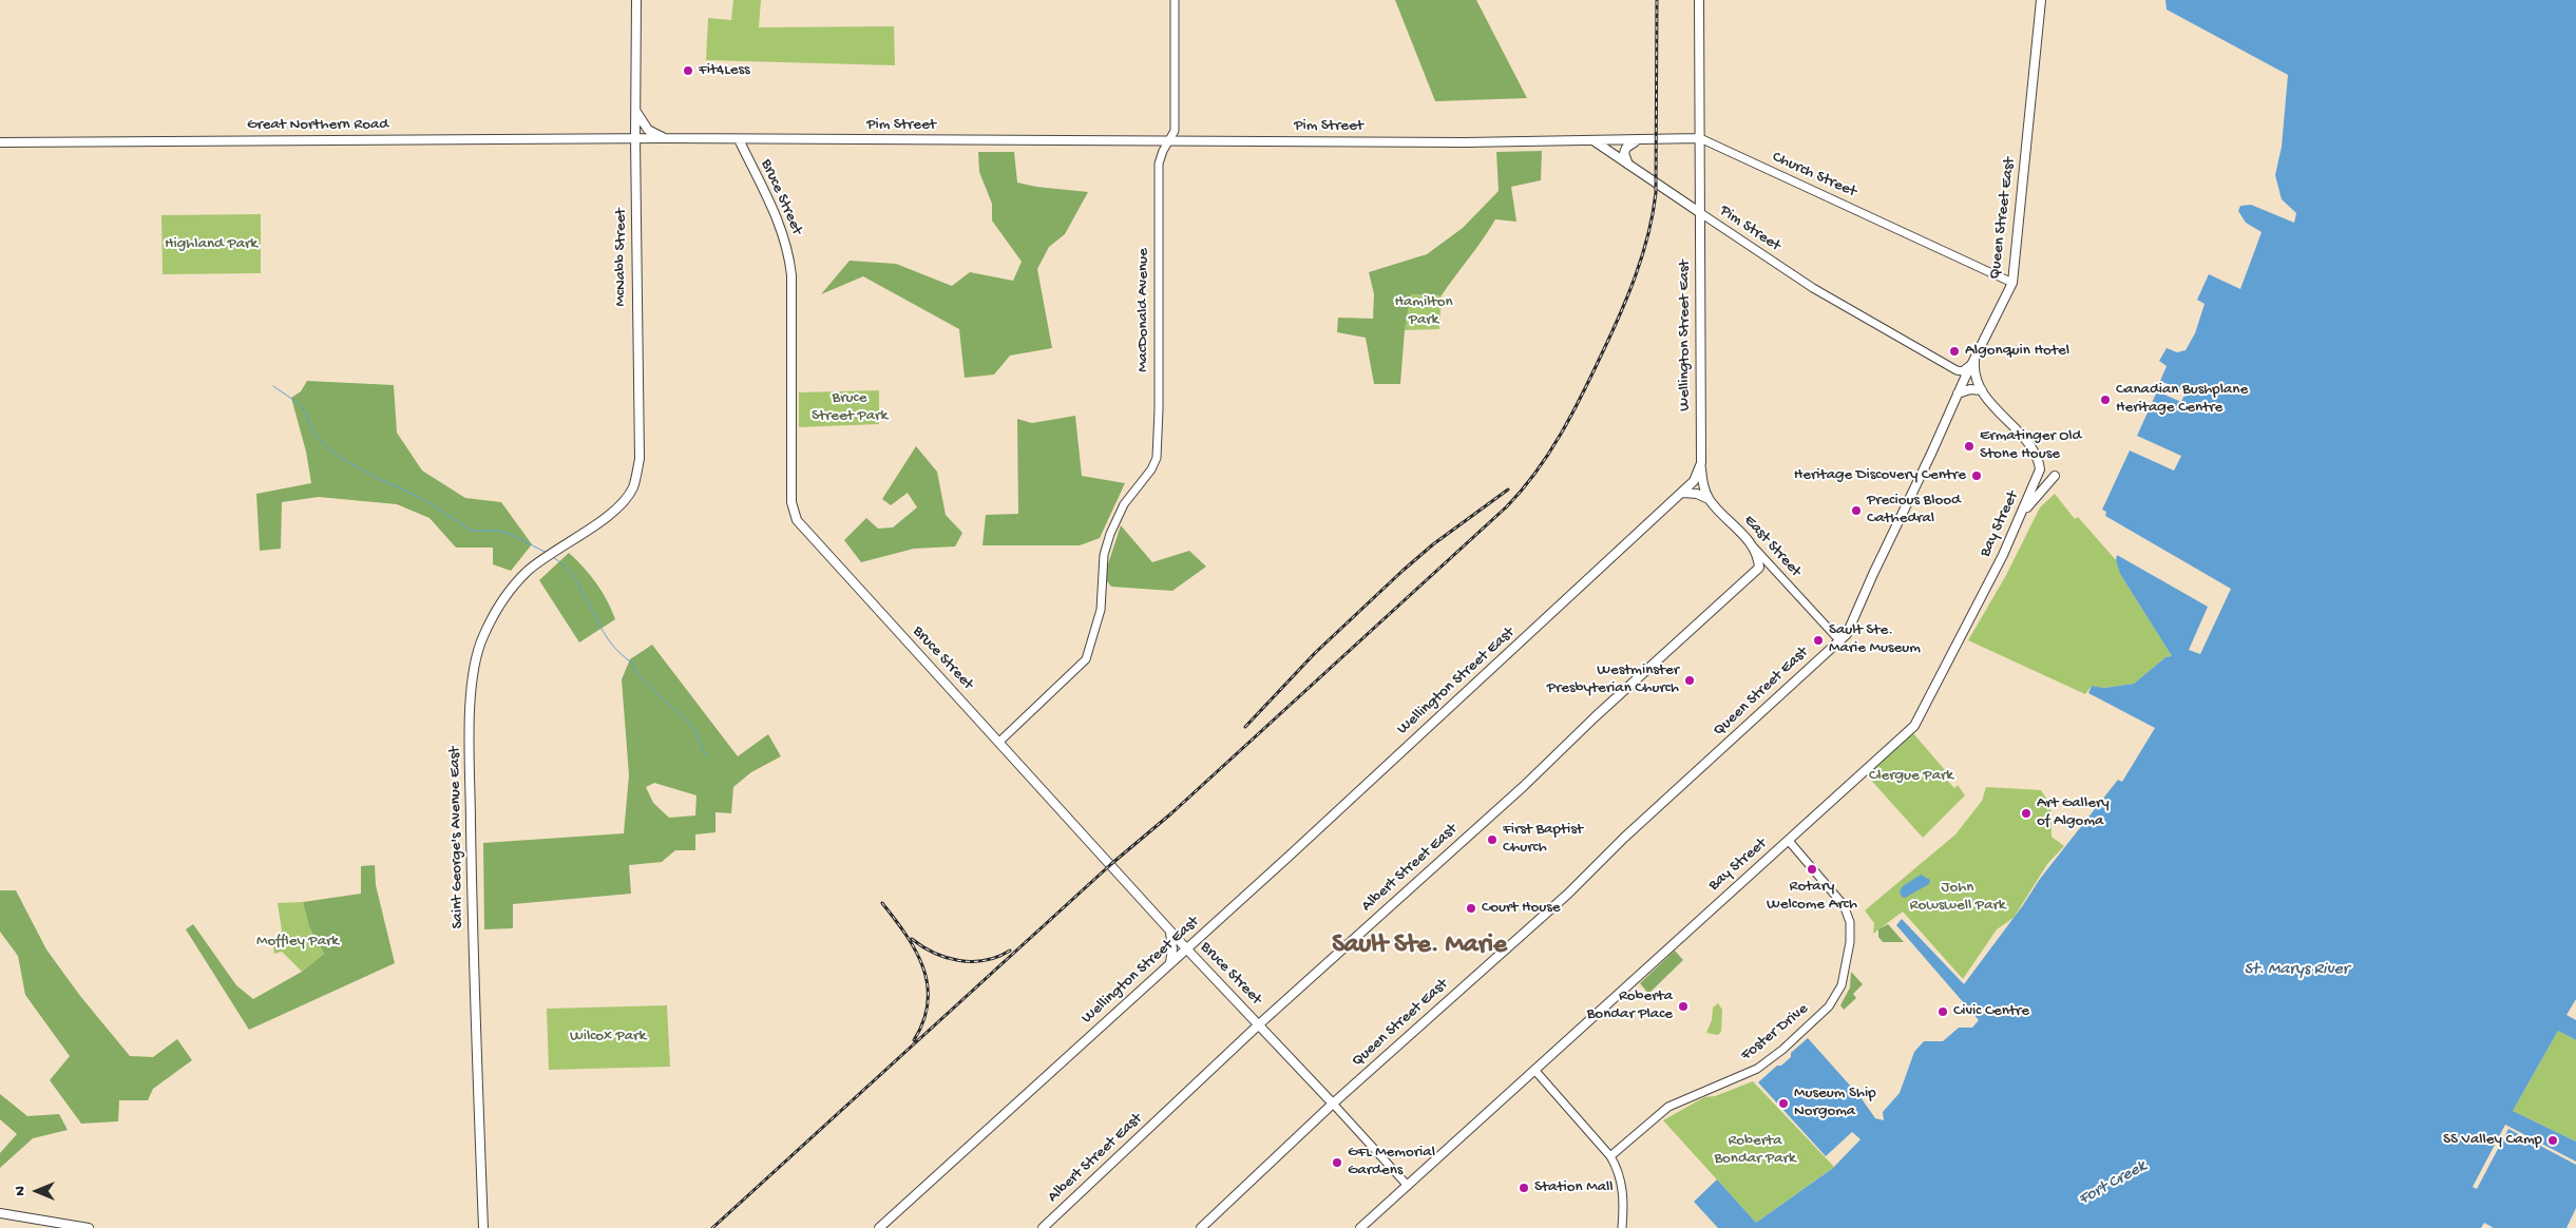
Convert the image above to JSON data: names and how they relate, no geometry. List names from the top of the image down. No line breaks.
{"streets":{"main road":["Great Northern Road","Pim Street","Church Street","Bruce Street","Queen Street East","McNabb Street","Wellington Street East","Bay Street","East Street","Saint George's Avenue East","Albert Street East"],"street":["MacDonald Avenue","Foster Drive"]},"crossings":[["Great Northern Road","Pim Street"],["Great Northern Road","McNabb Street"],["Pim Street","Church Street"],["Pim Street","Bruce Street"],["Pim Street","McNabb Street"],["Pim Street","MacDonald Avenue"],["Pim Street","Wellington Street East"],["Church Street","Queen Street East"],["Church Street","Wellington Street East"],["Bruce Street","Queen Street East"],["Bruce Street","MacDonald Avenue"],["Bruce Street","Wellington Street East"],["Bruce Street","Albert Street East"],["Queen Street East","East Street"],["McNabb Street","Saint George's Avenue East"],["Wellington Street East","East Street"],["Bay Street","Foster Drive"]],"districts":["Sault Ste. Marie"],"water":["St. Marys River","Fort Creek"],"parks":["Highland Park","Hamilton Park","Bruce Street Park","Clergue Park","John Rowswell Park","Moffley Park","Wilcox Park","Roberta Bondar Park"],"places":["Fit4Less","Algonquin Hotel","Canadian Bushplane Heritage Centre","Ermatinger Old Stone House","Heritage Discovery Centre","Precious Blood Cathedral","Sault Ste. Marie Museum","Westminster Presbyterian Church","Art Gallery of Algoma","First Baptist Church","Rotary Welcome Arch","Court House","Roberta Bondar Place","Civic Centre","Museum Ship Norgoma","SS Valley Camp","GFL Memorial Gardens","Station Mall"],"north":"left"}
